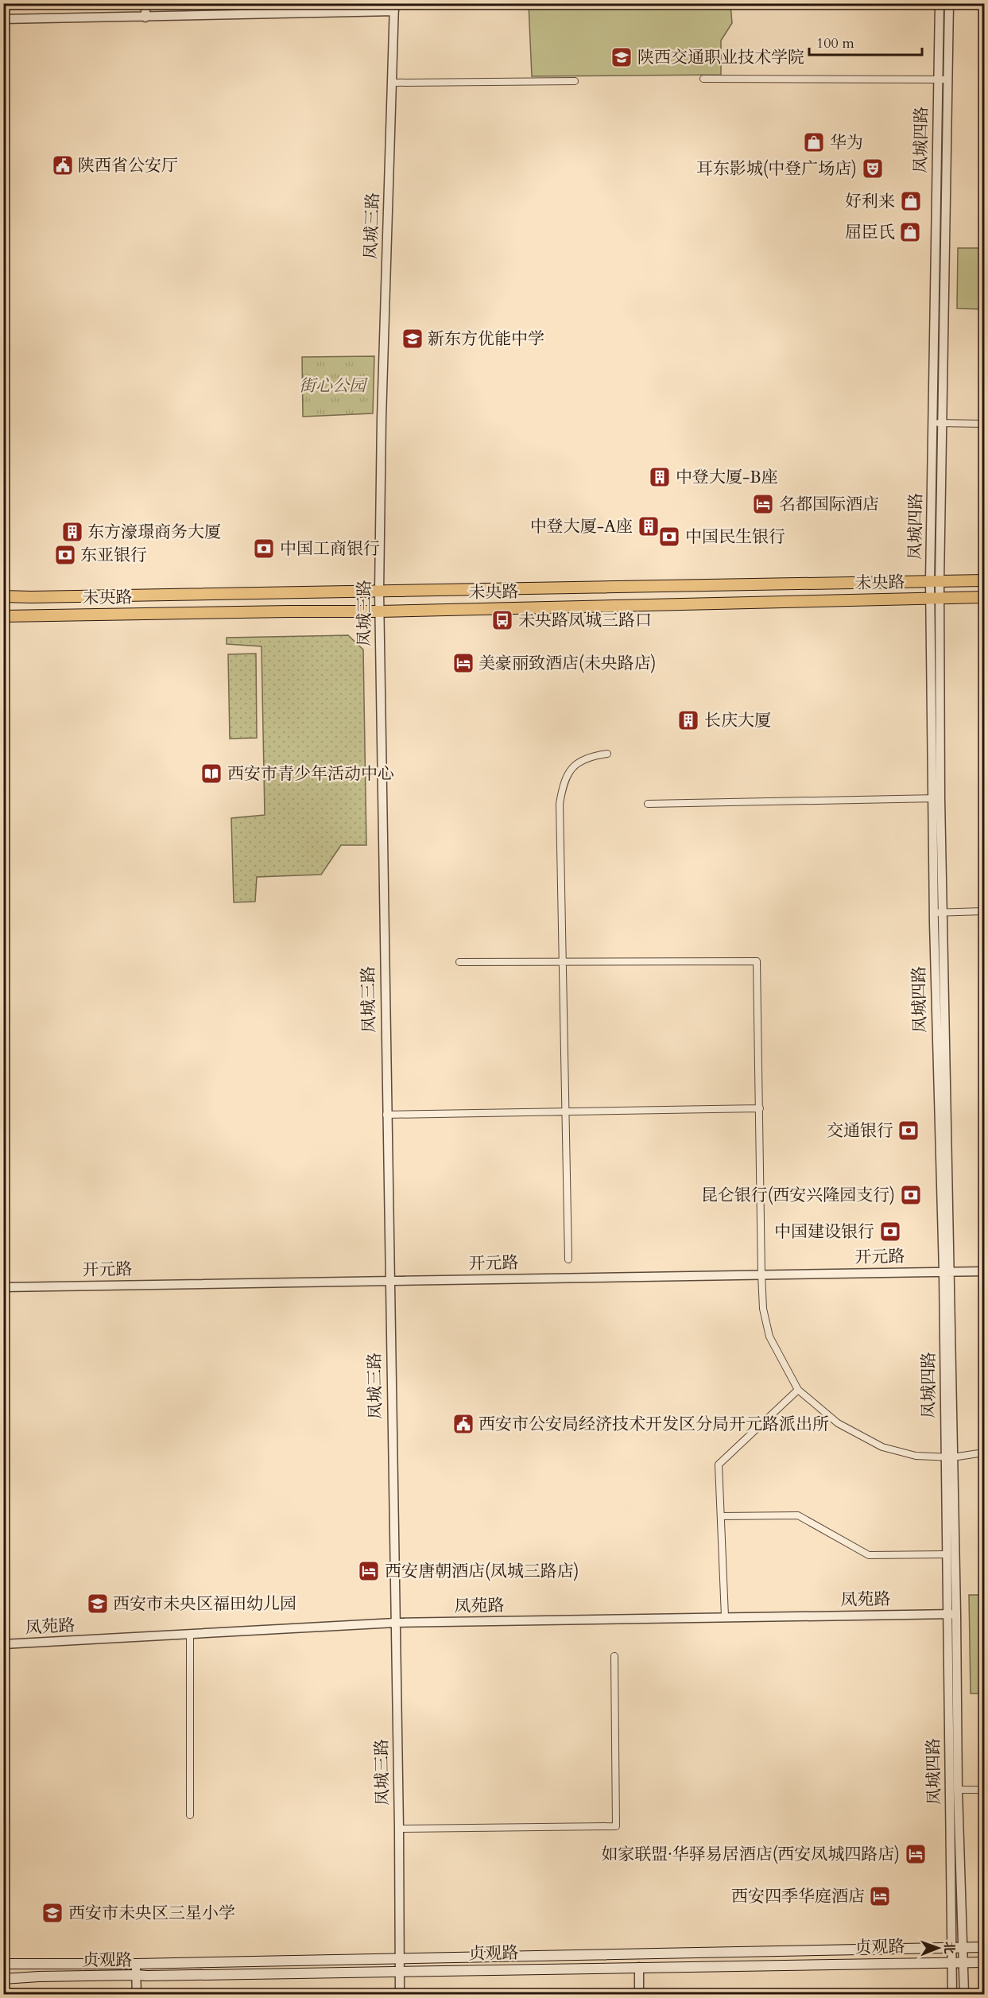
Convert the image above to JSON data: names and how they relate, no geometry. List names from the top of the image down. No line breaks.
{"streets":{"main road":["未央路","贞观路"],"street":["凤城四路","凤城三路","开元路","凤苑路"]},"crossings":[["凤城四路","未央路"],["凤城四路","开元路"],["凤城四路","凤苑路"],["凤城四路","贞观路"],["凤城三路","未央路"],["凤城三路","开元路"],["凤城三路","凤苑路"],["凤城三路","贞观路"]],"parks":["街心公园"],"places":{"school or university":["陕西交通职业技术学院","新东方优能中学","西安市未央区福田幼儿园","西安市未央区三星小学"],"shop":["华为","好利来","屈臣氏"],"public building":["陕西省公安厅","西安市公安局经济技术开发区分局开元路派出所"],"theatre":["耳东影城(中登广场店)"],"building":["中登大厦-B座","中登大厦-A座","东方濠璟商务大厦","长庆大厦"],"hotel":["名都国际酒店","美豪丽致酒店(未央路店)","西安唐朝酒店(凤城三路店)","如家联盟·华驿易居酒店(西安凤城四路店)","西安四季华庭酒店"],"bank":["中国民生银行","中国工商银行","东亚银行","交通银行","昆仑银行(西安兴隆园支行)","中国建设银行"],"bus stop":["未央路凤城三路口"],"library":["西安市青少年活动中心"]},"scale_bar":"100 m","north":"right"}
